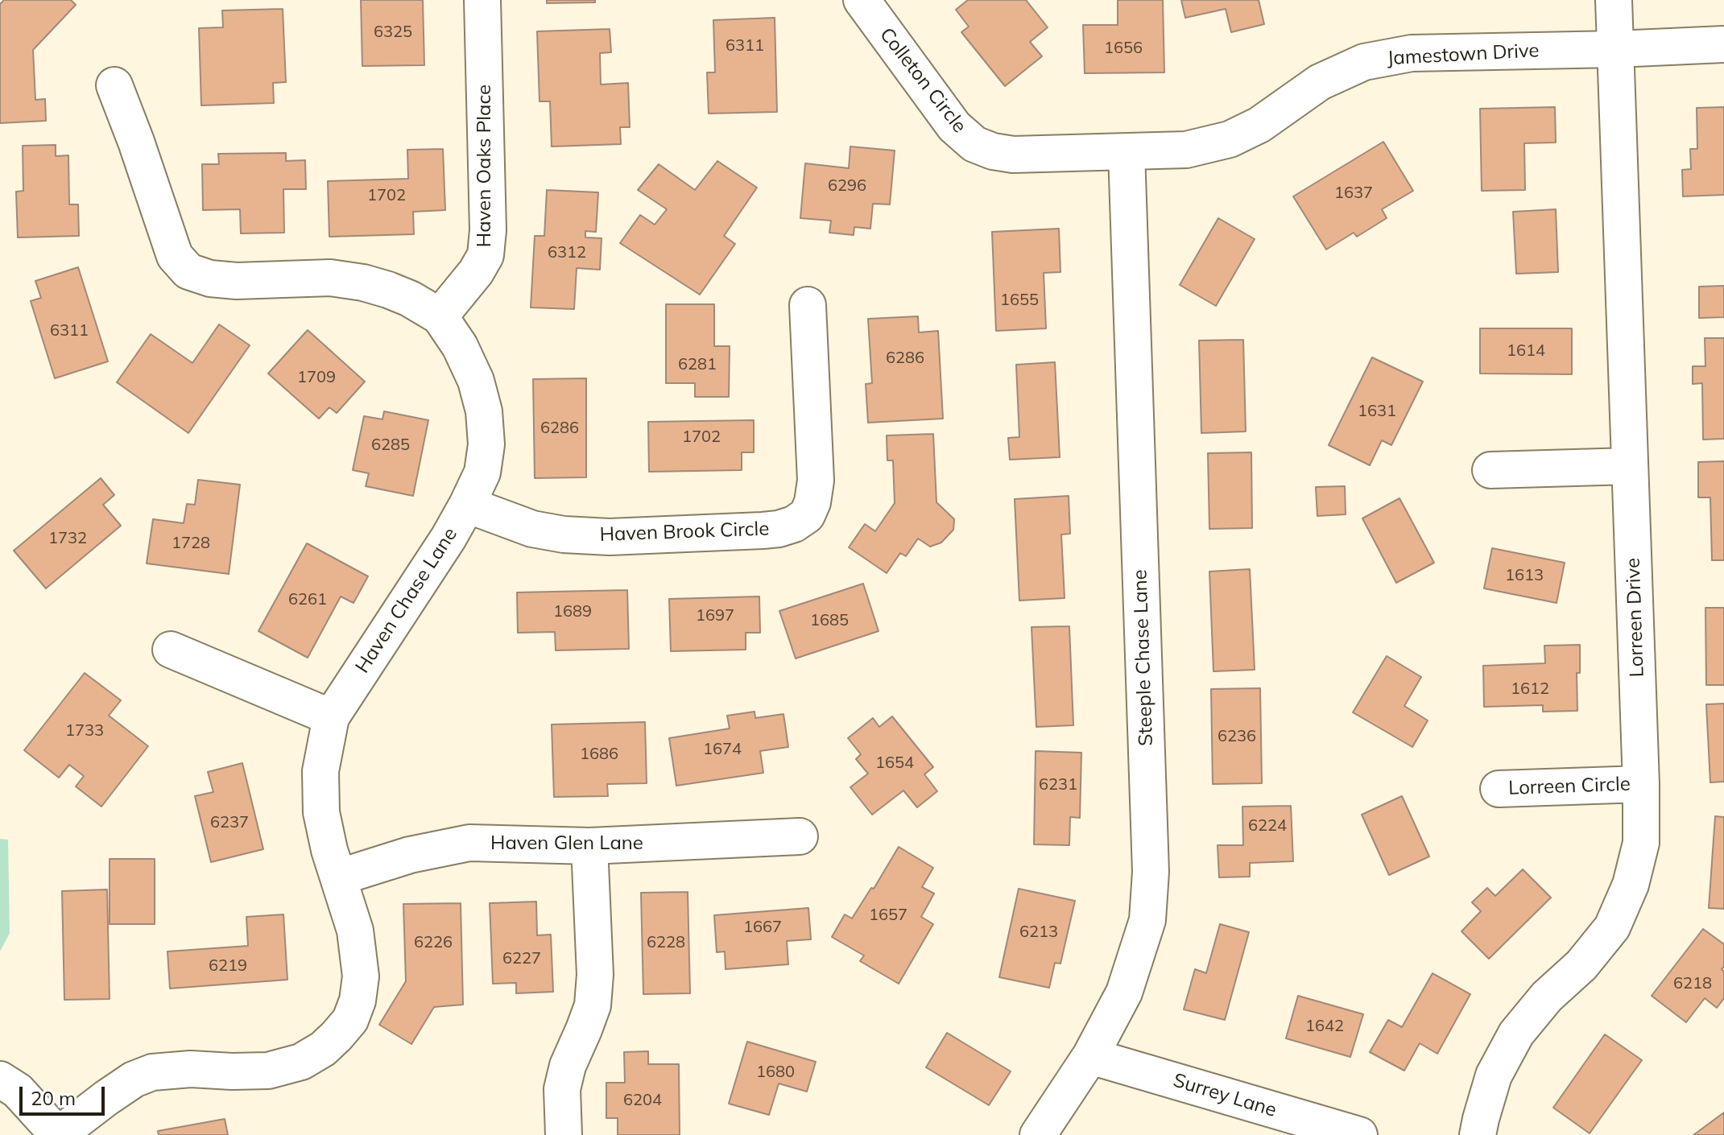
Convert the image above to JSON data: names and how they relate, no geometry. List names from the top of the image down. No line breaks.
{"streets":{"street":["Jamestown Drive","Colleton Circle","Haven Oaks Place","Haven Brook Circle","Haven Chase Lane","Lorreen Drive","Steeple Chase Lane","Lorreen Circle","Haven Glen Lane","Surrey Lane"]},"crossings":[["Jamestown Drive","Colleton Circle"],["Jamestown Drive","Lorreen Drive"],["Jamestown Drive","Steeple Chase Lane"],["Haven Oaks Place","Haven Chase Lane"],["Haven Brook Circle","Haven Chase Lane"],["Haven Chase Lane","Haven Glen Lane"],["Lorreen Drive","Lorreen Circle"],["Steeple Chase Lane","Surrey Lane"]],"house_numbers":["6325","6311","1656","6296","1637","1702","6312","1655","6311","1614","6286","6281","1709","1631","6286","1702","6285","1732","1728","1613","6261","1689","1697","1685","1612","1733","6236","1674","1686","1654","6231","6237","6224","1657","1667","6213","6226","6228","6227","6219","6218","1642","1680","6204"],"scale_bar":"20 m"}
